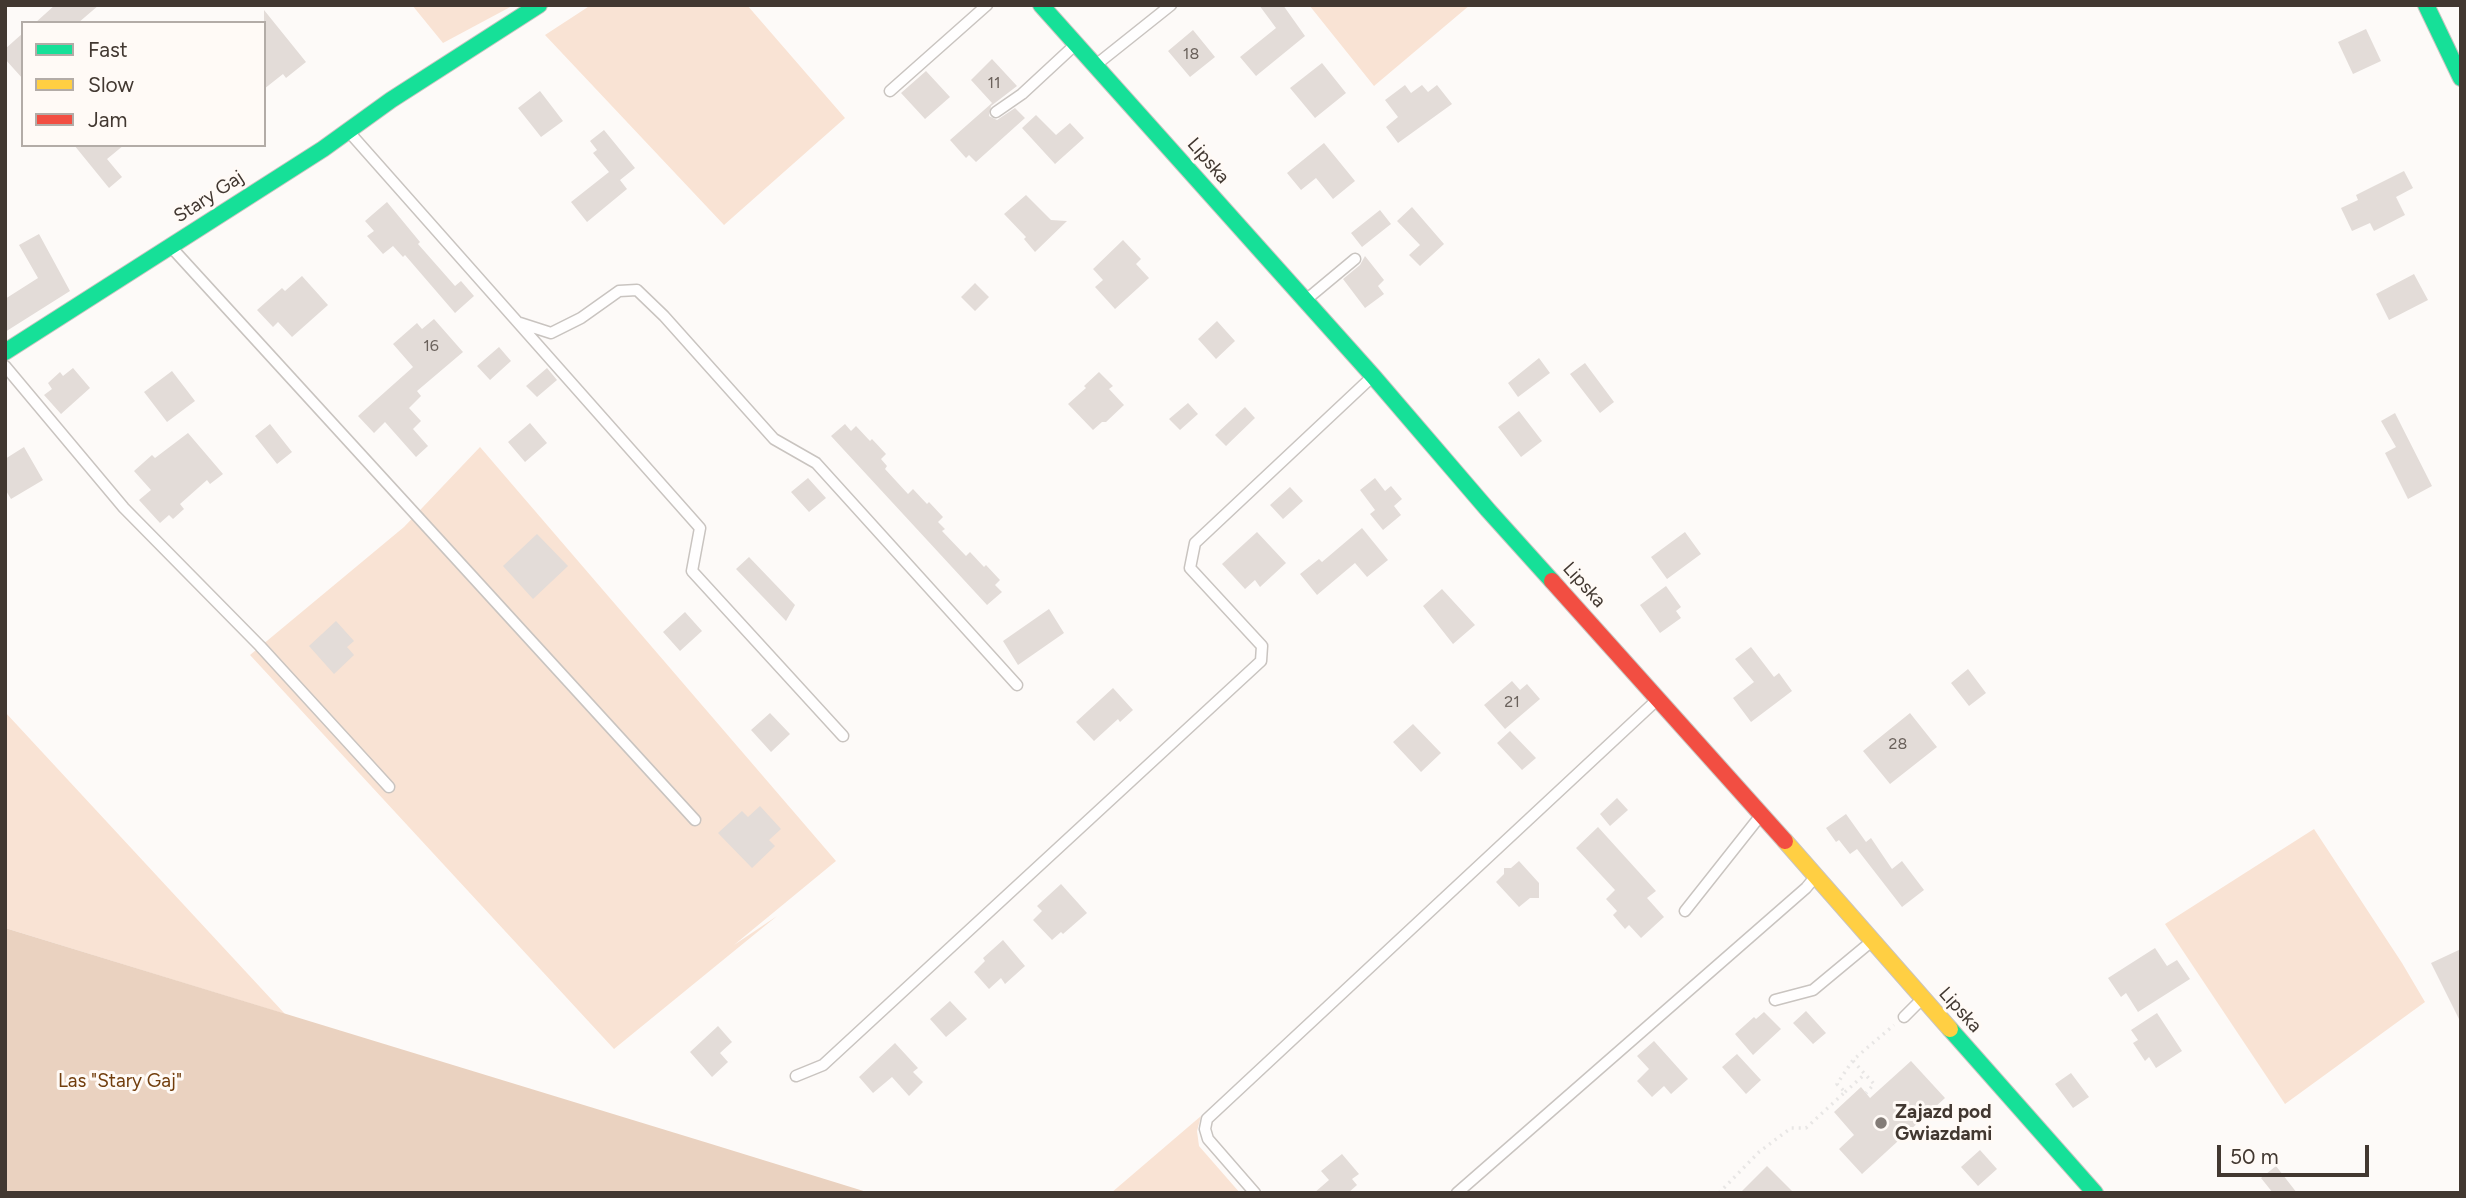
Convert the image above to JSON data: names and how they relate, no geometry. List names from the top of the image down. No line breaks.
{"streets":{"street":["Lipska","Stary Gaj"]},"parks":["Las \"Stary Gaj\""],"places":["Zajazd pod Gwiazdami"],"house_numbers":["18","11","16","21","28"],"legend":["Fast","Slow","Jam"],"scale_bar":"50 m"}
